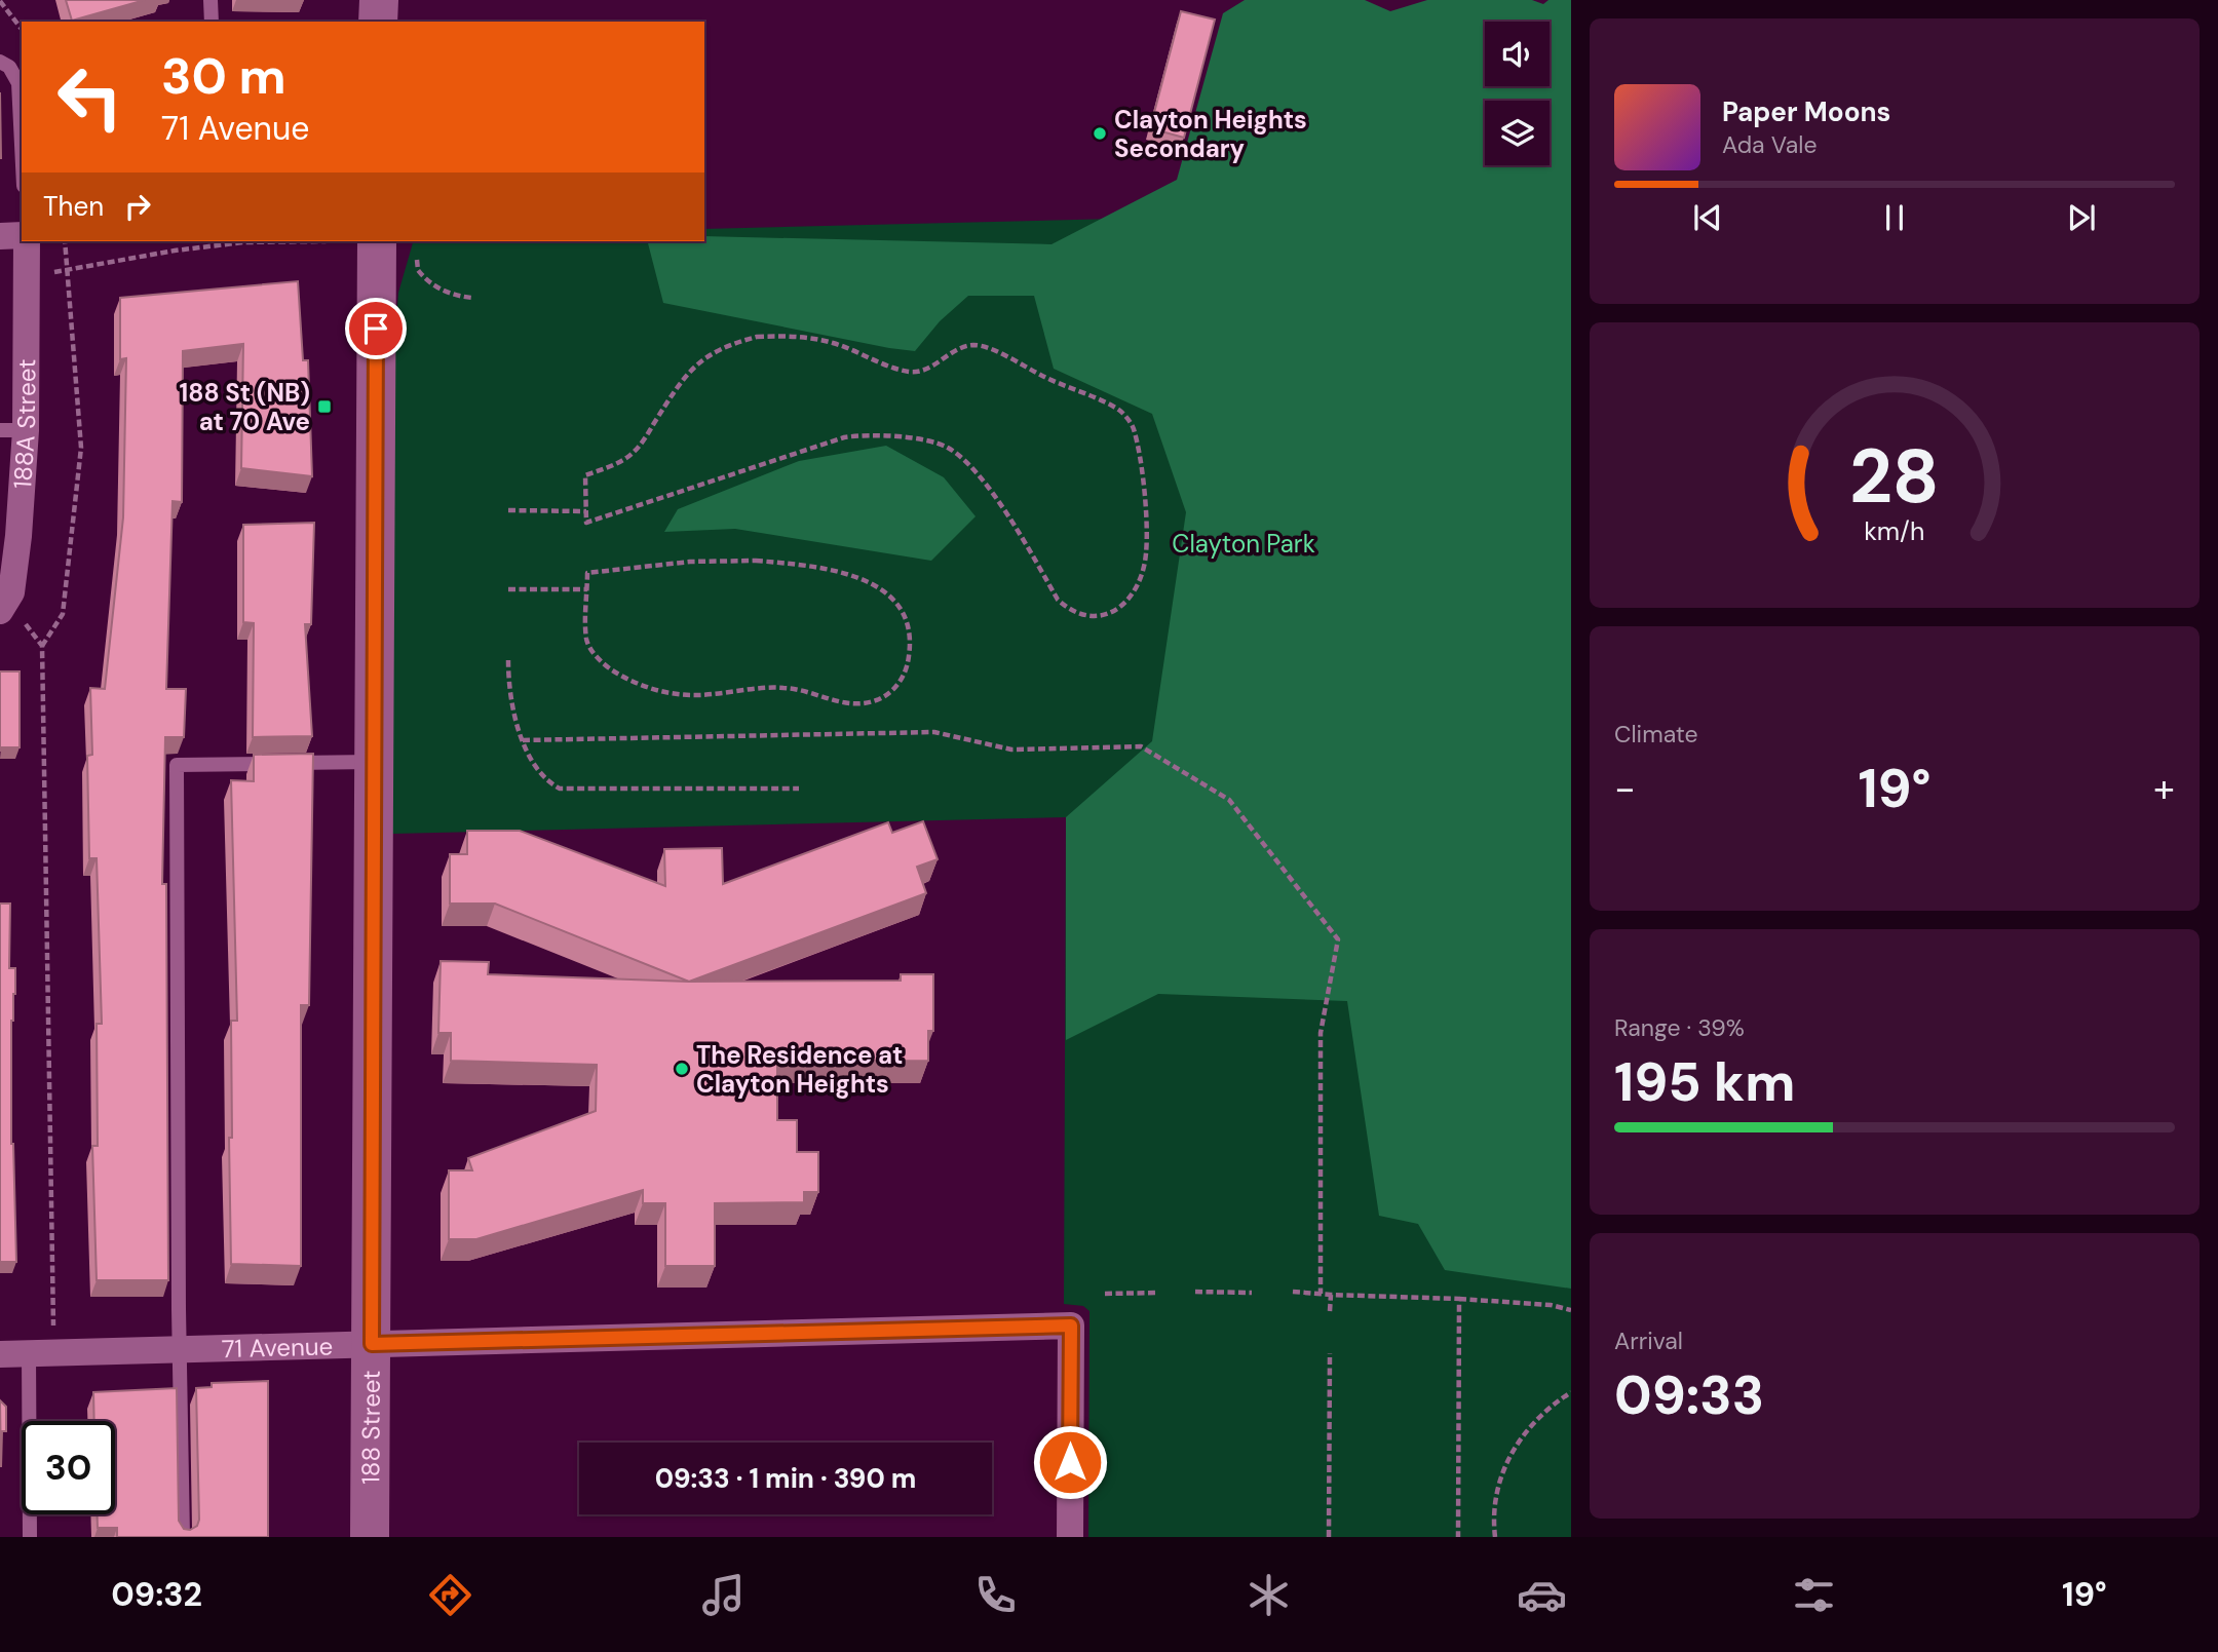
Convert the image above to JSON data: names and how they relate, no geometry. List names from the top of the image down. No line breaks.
{"streets":{"street":["188A Street","71 Avenue","188 Street"]},"crossings":[["71 Avenue","188 Street"]],"parks":["Clayton Park"],"places":{"other":["Clayton Heights Secondary","The Residence at Clayton Heights"],"transit":["188 St (NB) at 70 Ave"]},"page":{"turn":["30 m","71 Avenue"],"song":["Paper Moons","Ada Vale"],"then":"Then","tile":["Climate",["Range · 39%","195 km"],["Arrival","09:33"]],"heat":["−","19°","+"],"limit":"30","trip":"09:33 · 1 min · 390 m","tabs":["09:32","19°"],"gauge":["28","km/h"]}}
